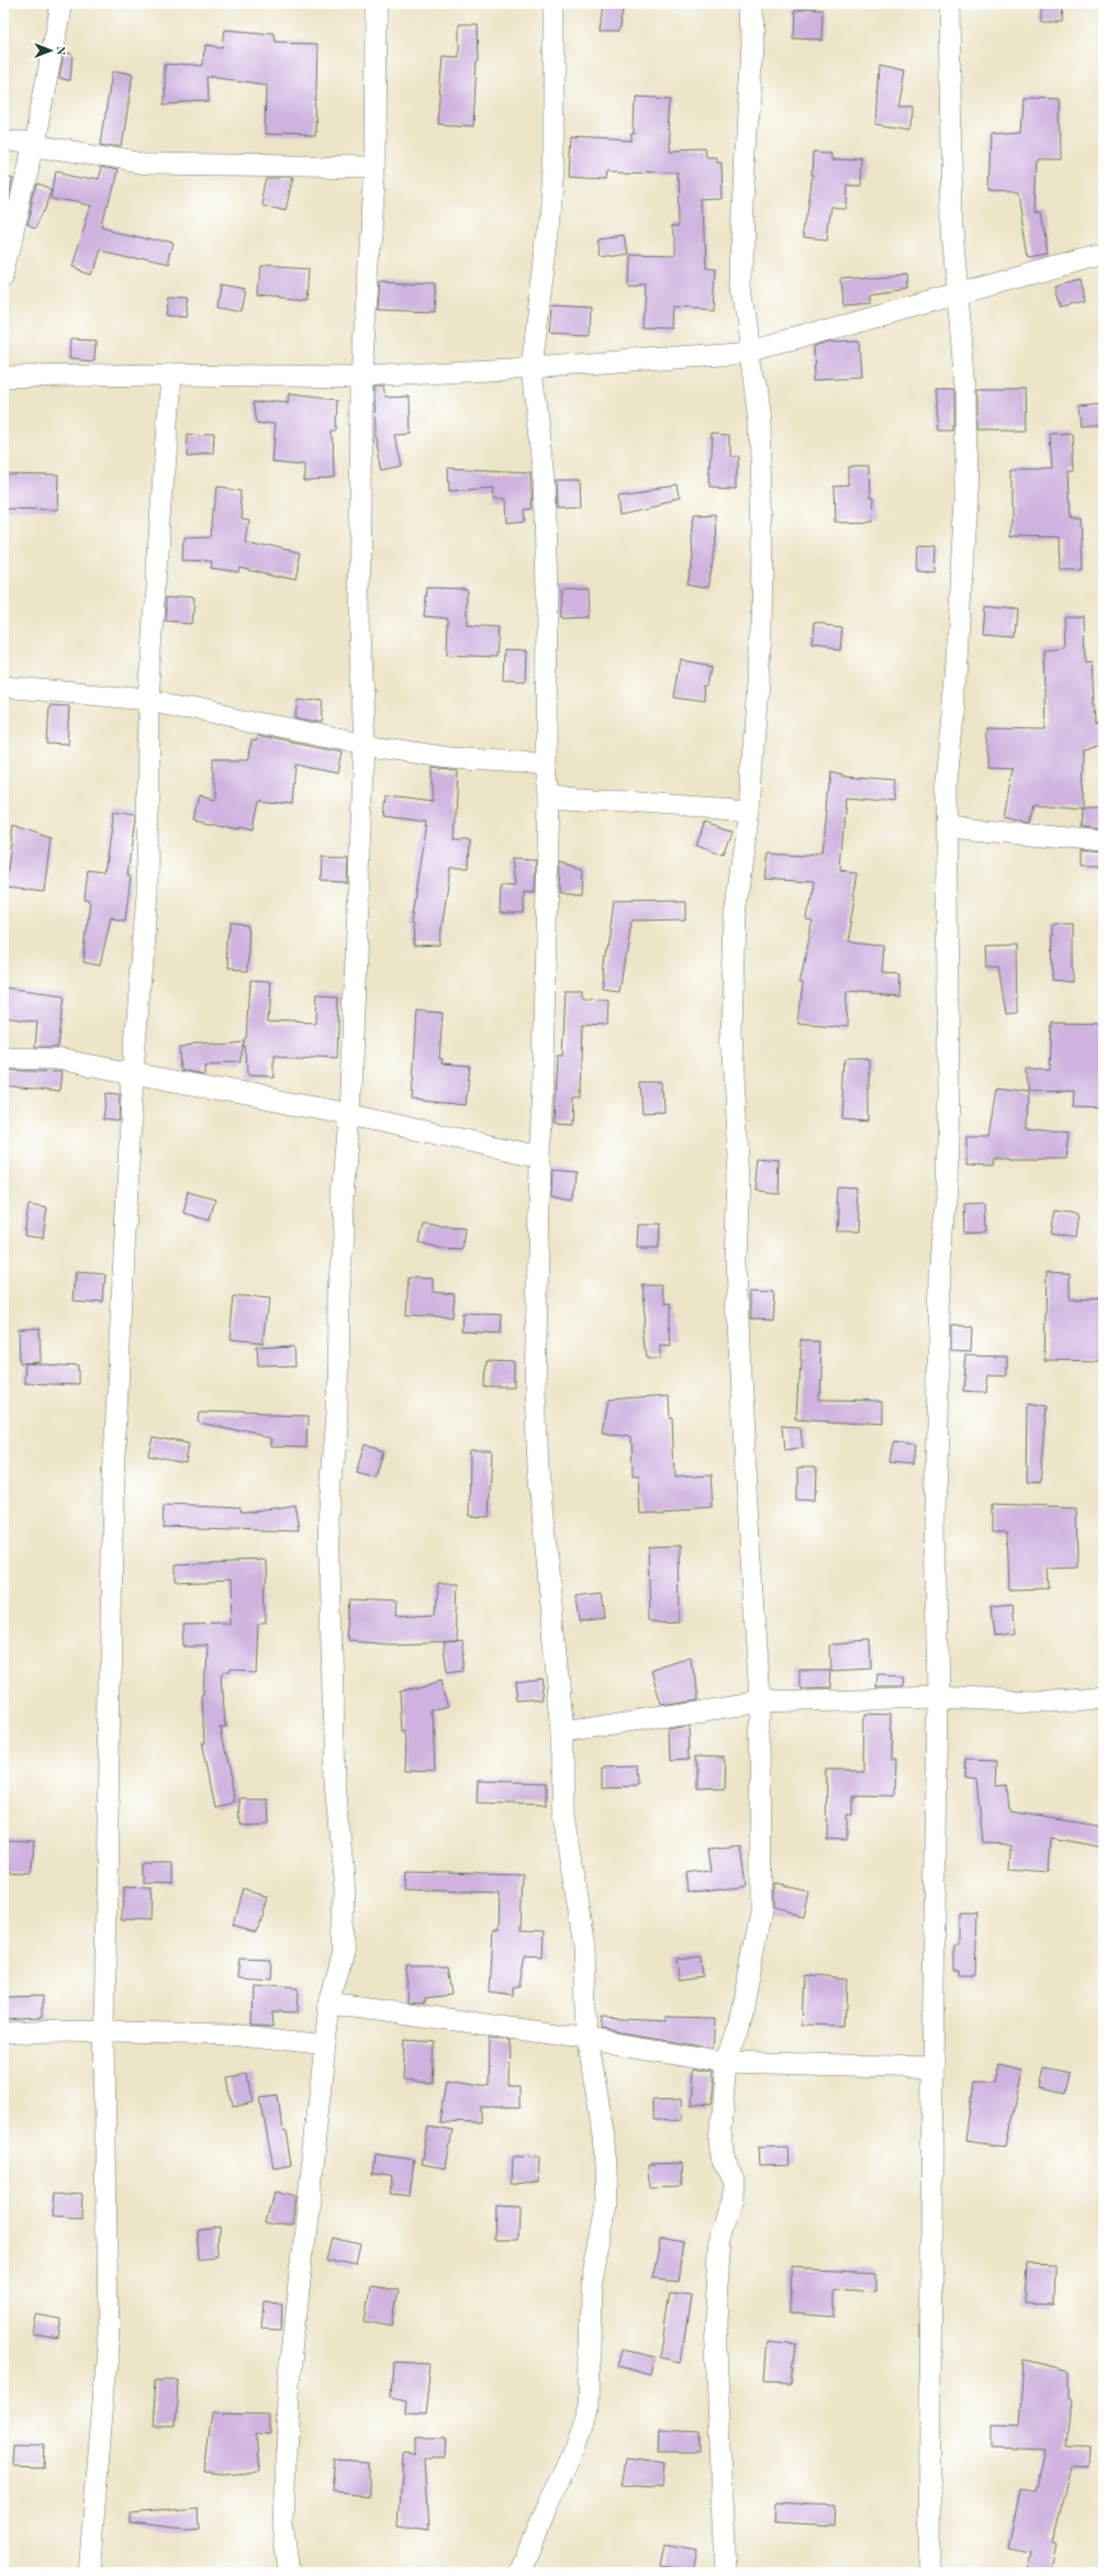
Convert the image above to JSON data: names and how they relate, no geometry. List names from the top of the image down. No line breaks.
{"north":"right"}
